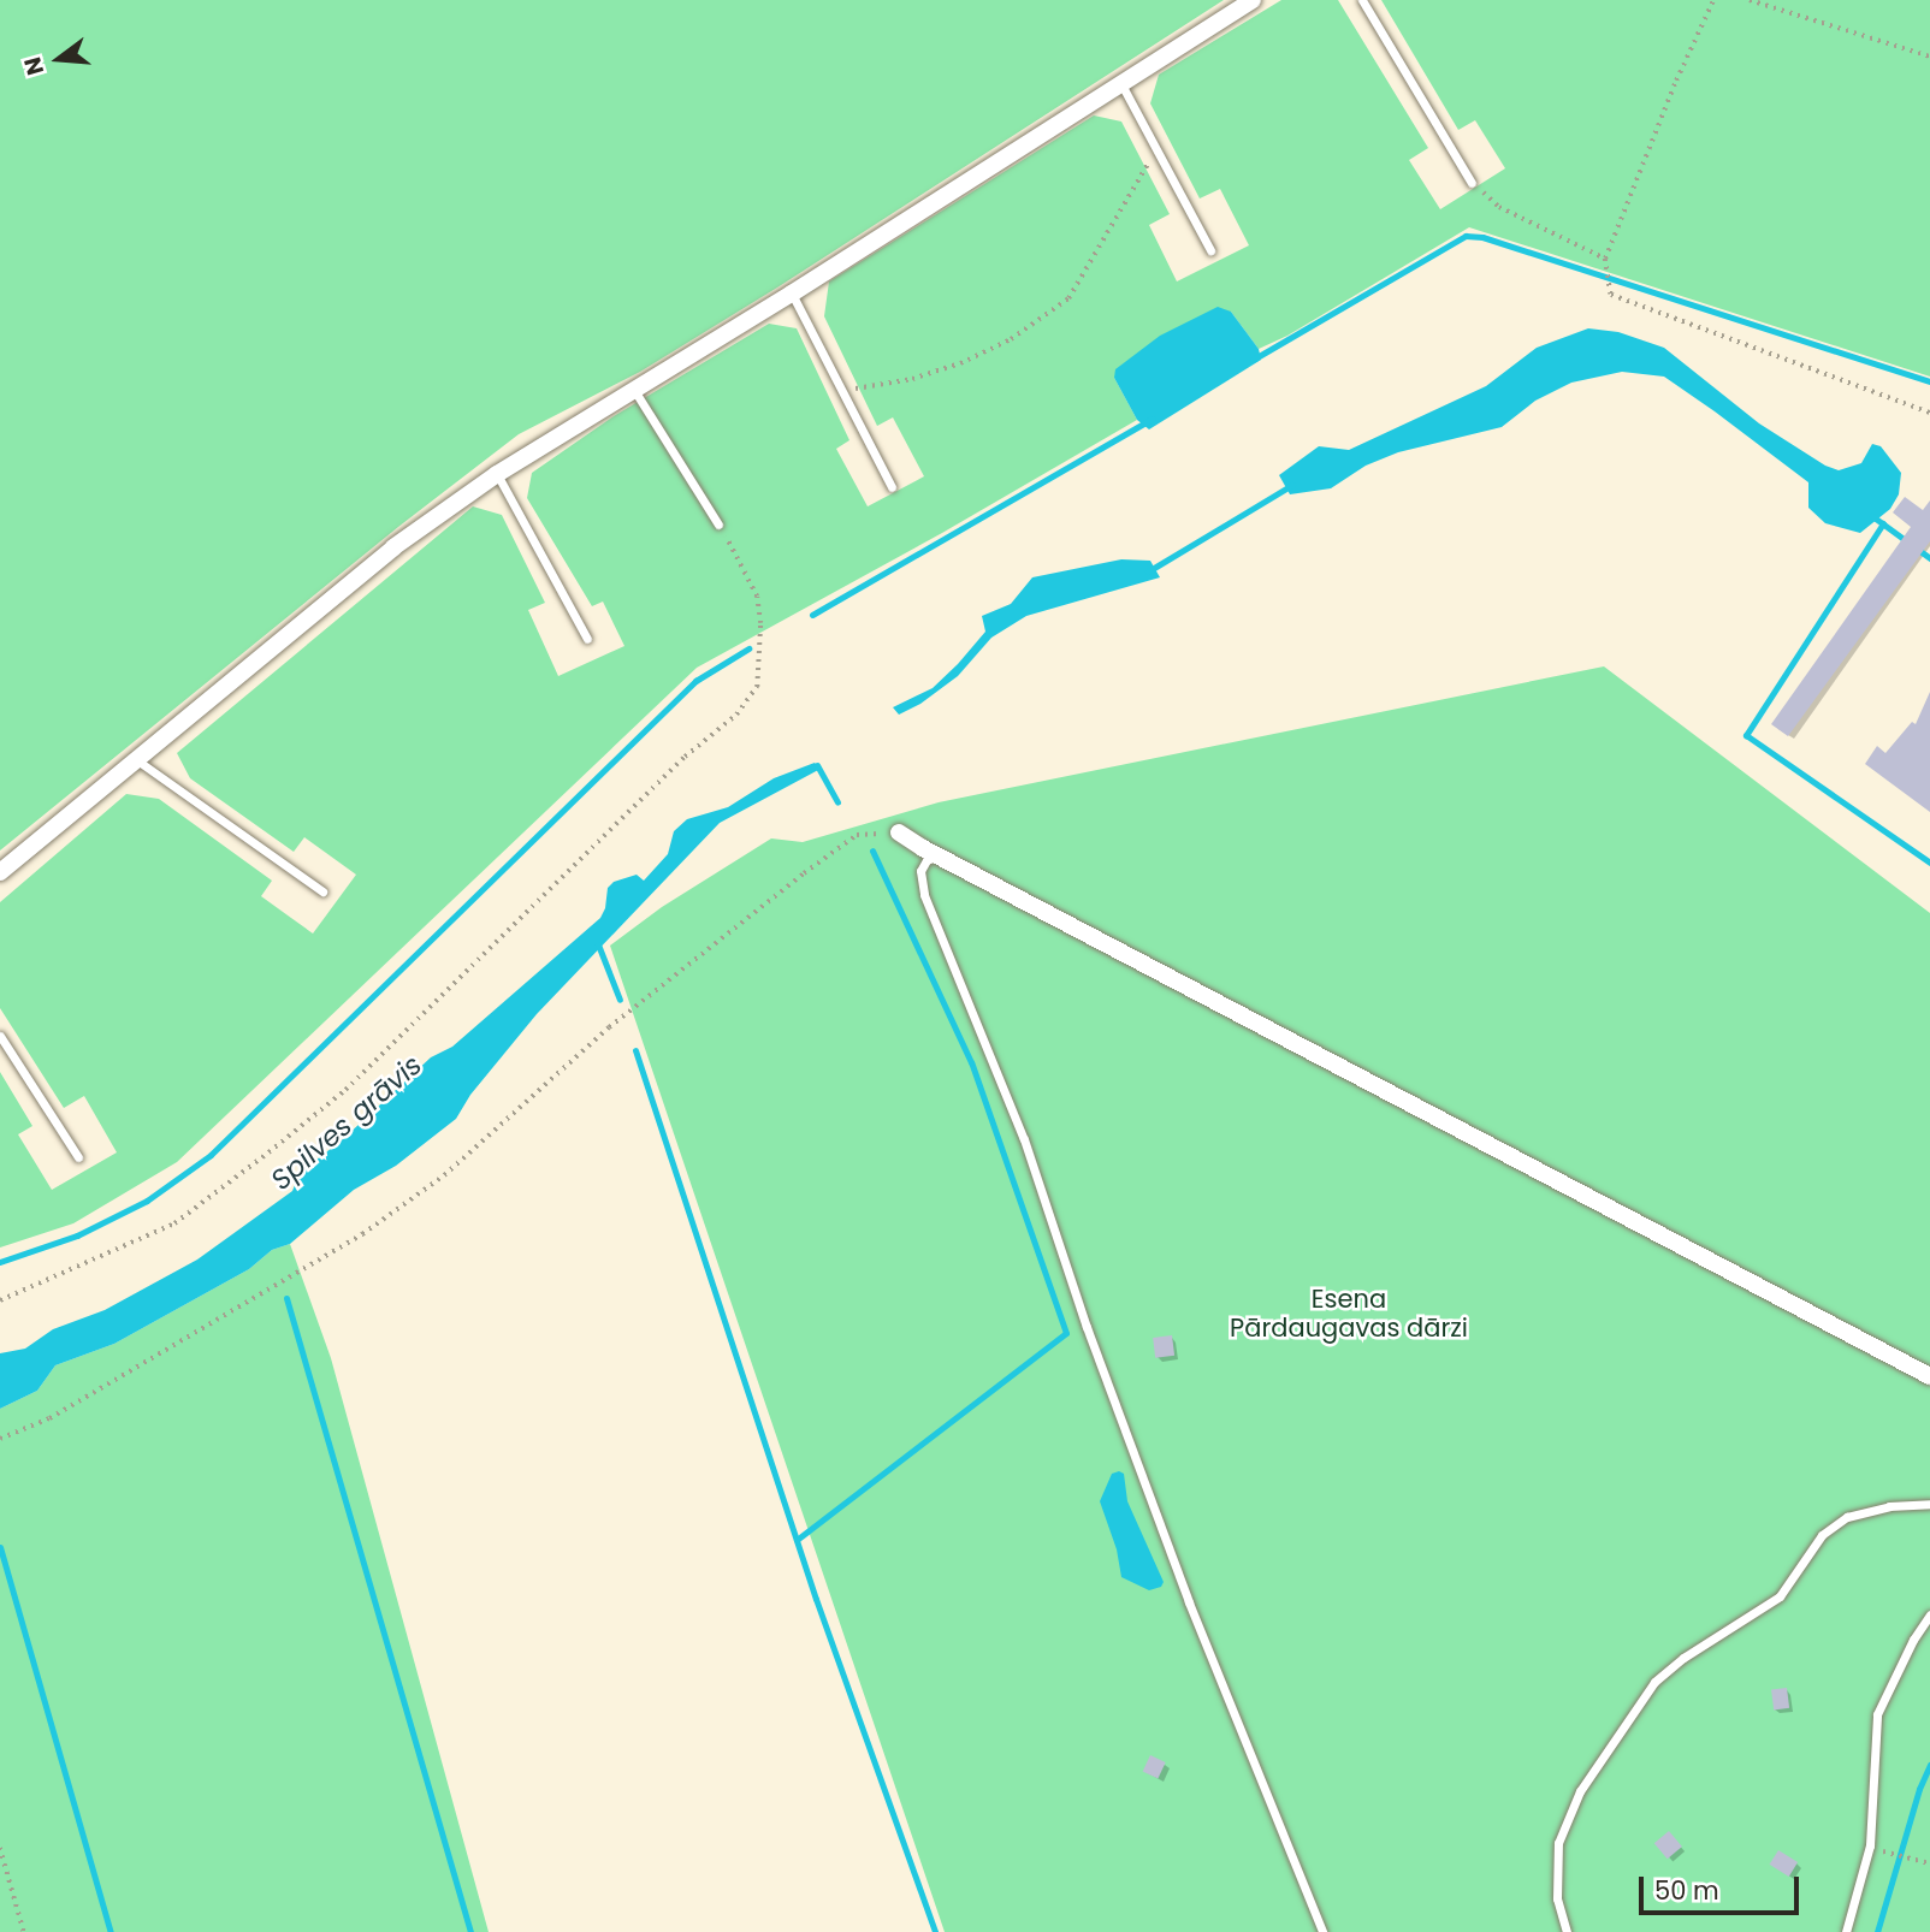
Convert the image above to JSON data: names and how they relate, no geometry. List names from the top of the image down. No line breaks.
{"water":["Spilves grāvis"],"parks":["Esena Pārdaugavas dārzi"],"scale_bar":"50 m","north":"left"}
